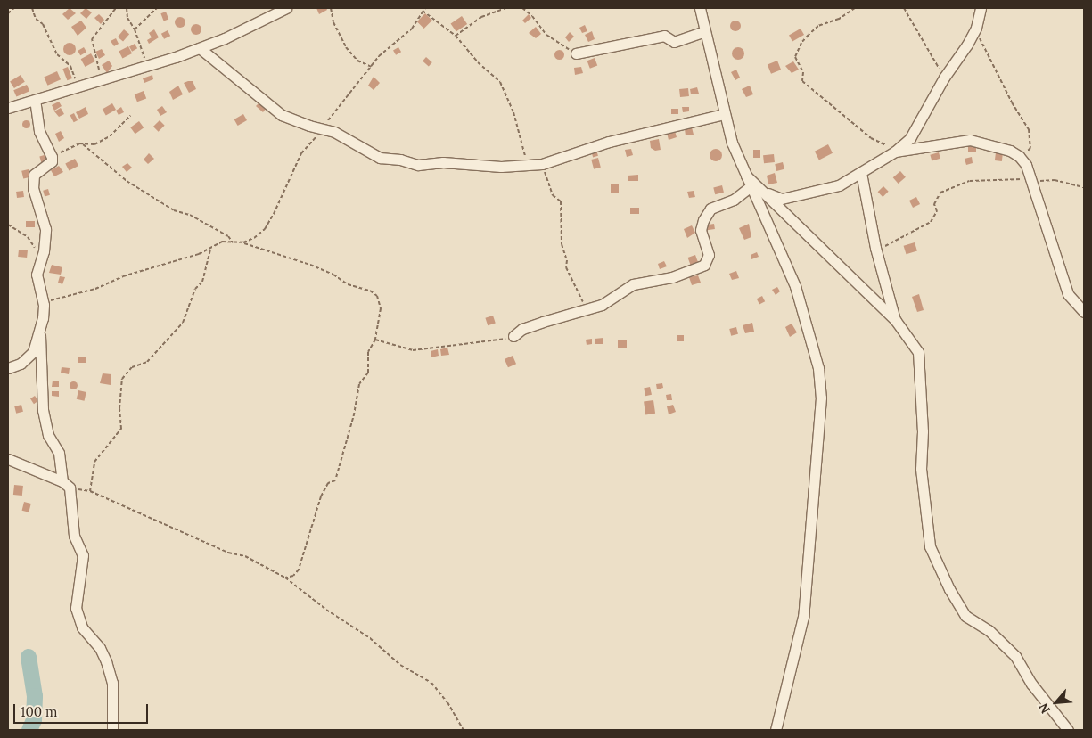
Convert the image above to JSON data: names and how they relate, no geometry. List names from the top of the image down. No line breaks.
{"scale_bar":"100 m","north":"bottom left"}
